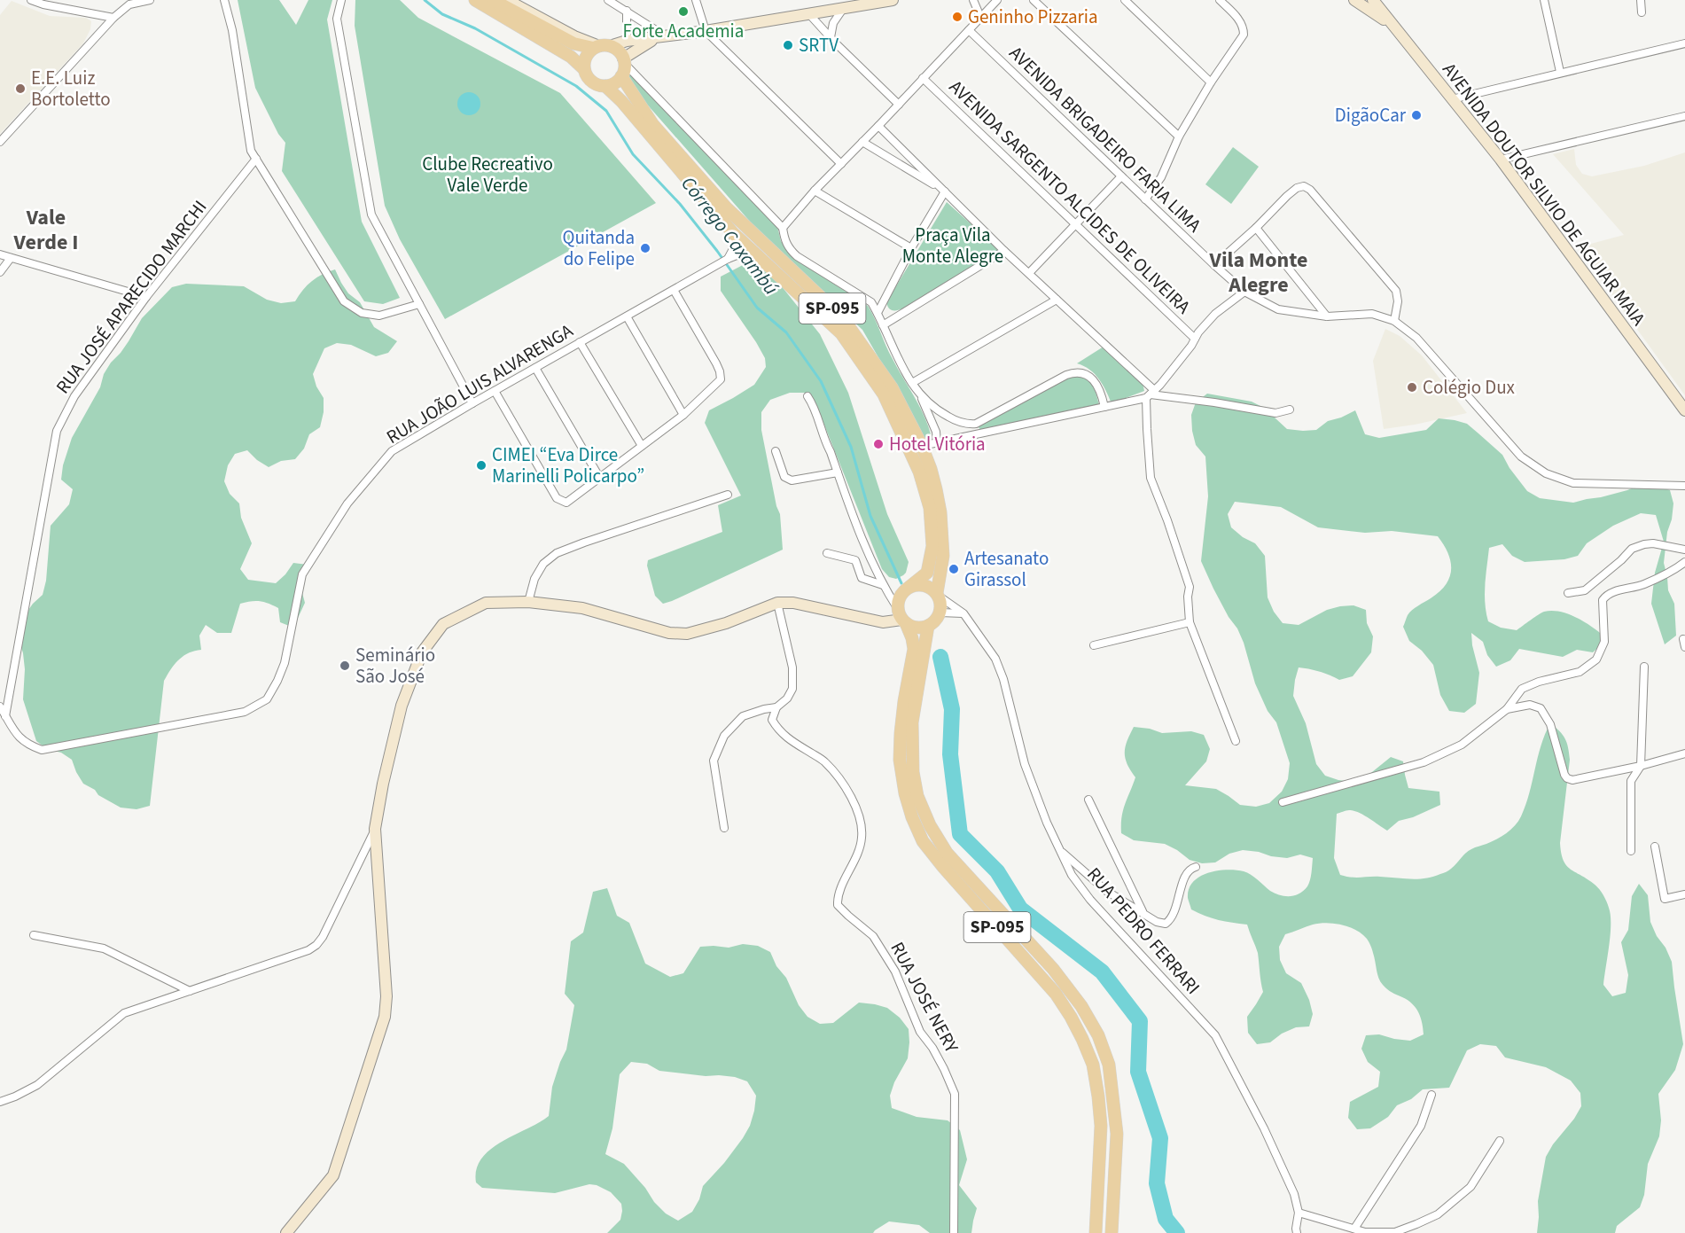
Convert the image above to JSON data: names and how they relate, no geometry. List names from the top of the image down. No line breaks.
{"streets":{"main road":["SP-095"],"street":["AVENIDA BRIGADEIRO FARIA LIMA","AVENIDA DOUTOR SILVIO DE AGUIAR MAIA","AVENIDA SARGENTO ALCIDES DE OLIVEIRA","RUA JOSÉ APARECIDO MARCHI","RUA JOÃO LUIS ALVARENGA","RUA PEDRO FERRARI","RUA JOSÉ NERY"]},"crossings":[["RUA JOSÉ APARECIDO MARCHI","RUA JOÃO LUIS ALVARENGA"],["SP-095","RUA PEDRO FERRARI"]],"districts":["Vale Verde I","Vila Monte Alegre"],"water":["Córrego Caxambú"],"parks":["Clube Recreativo Vale Verde","Praça Vila Monte Alegre"],"places":["Forte Academia","Geninho Pizzaria","SRTV","E.E. Luiz Bortoletto","DigãoCar","Quitanda do Felipe","Colégio Dux","Hotel Vitória","CIMEI “Eva Dirce Marinelli Policarpo”","Artesanato Girassol","Seminário São José"]}
